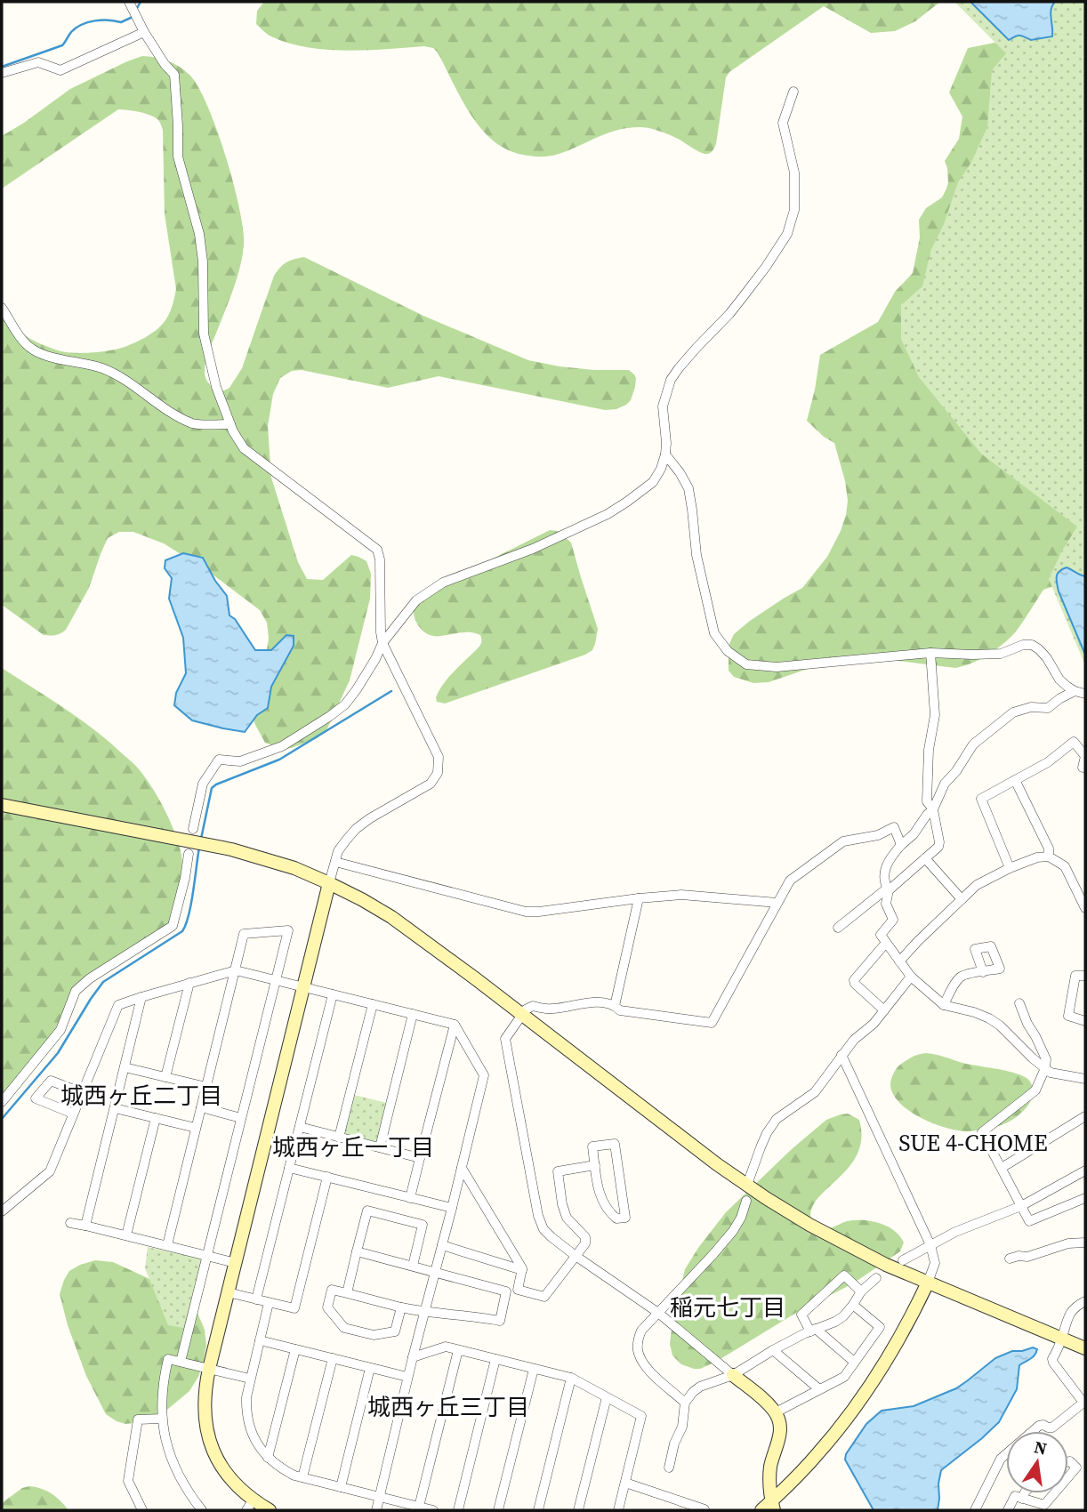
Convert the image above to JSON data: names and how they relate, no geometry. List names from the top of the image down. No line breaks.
{"districts":["城西ヶ丘二丁目","SUE 4-CHOME","城西ヶ丘一丁目","稲元七丁目","城西ヶ丘三丁目"],"north":"top"}
